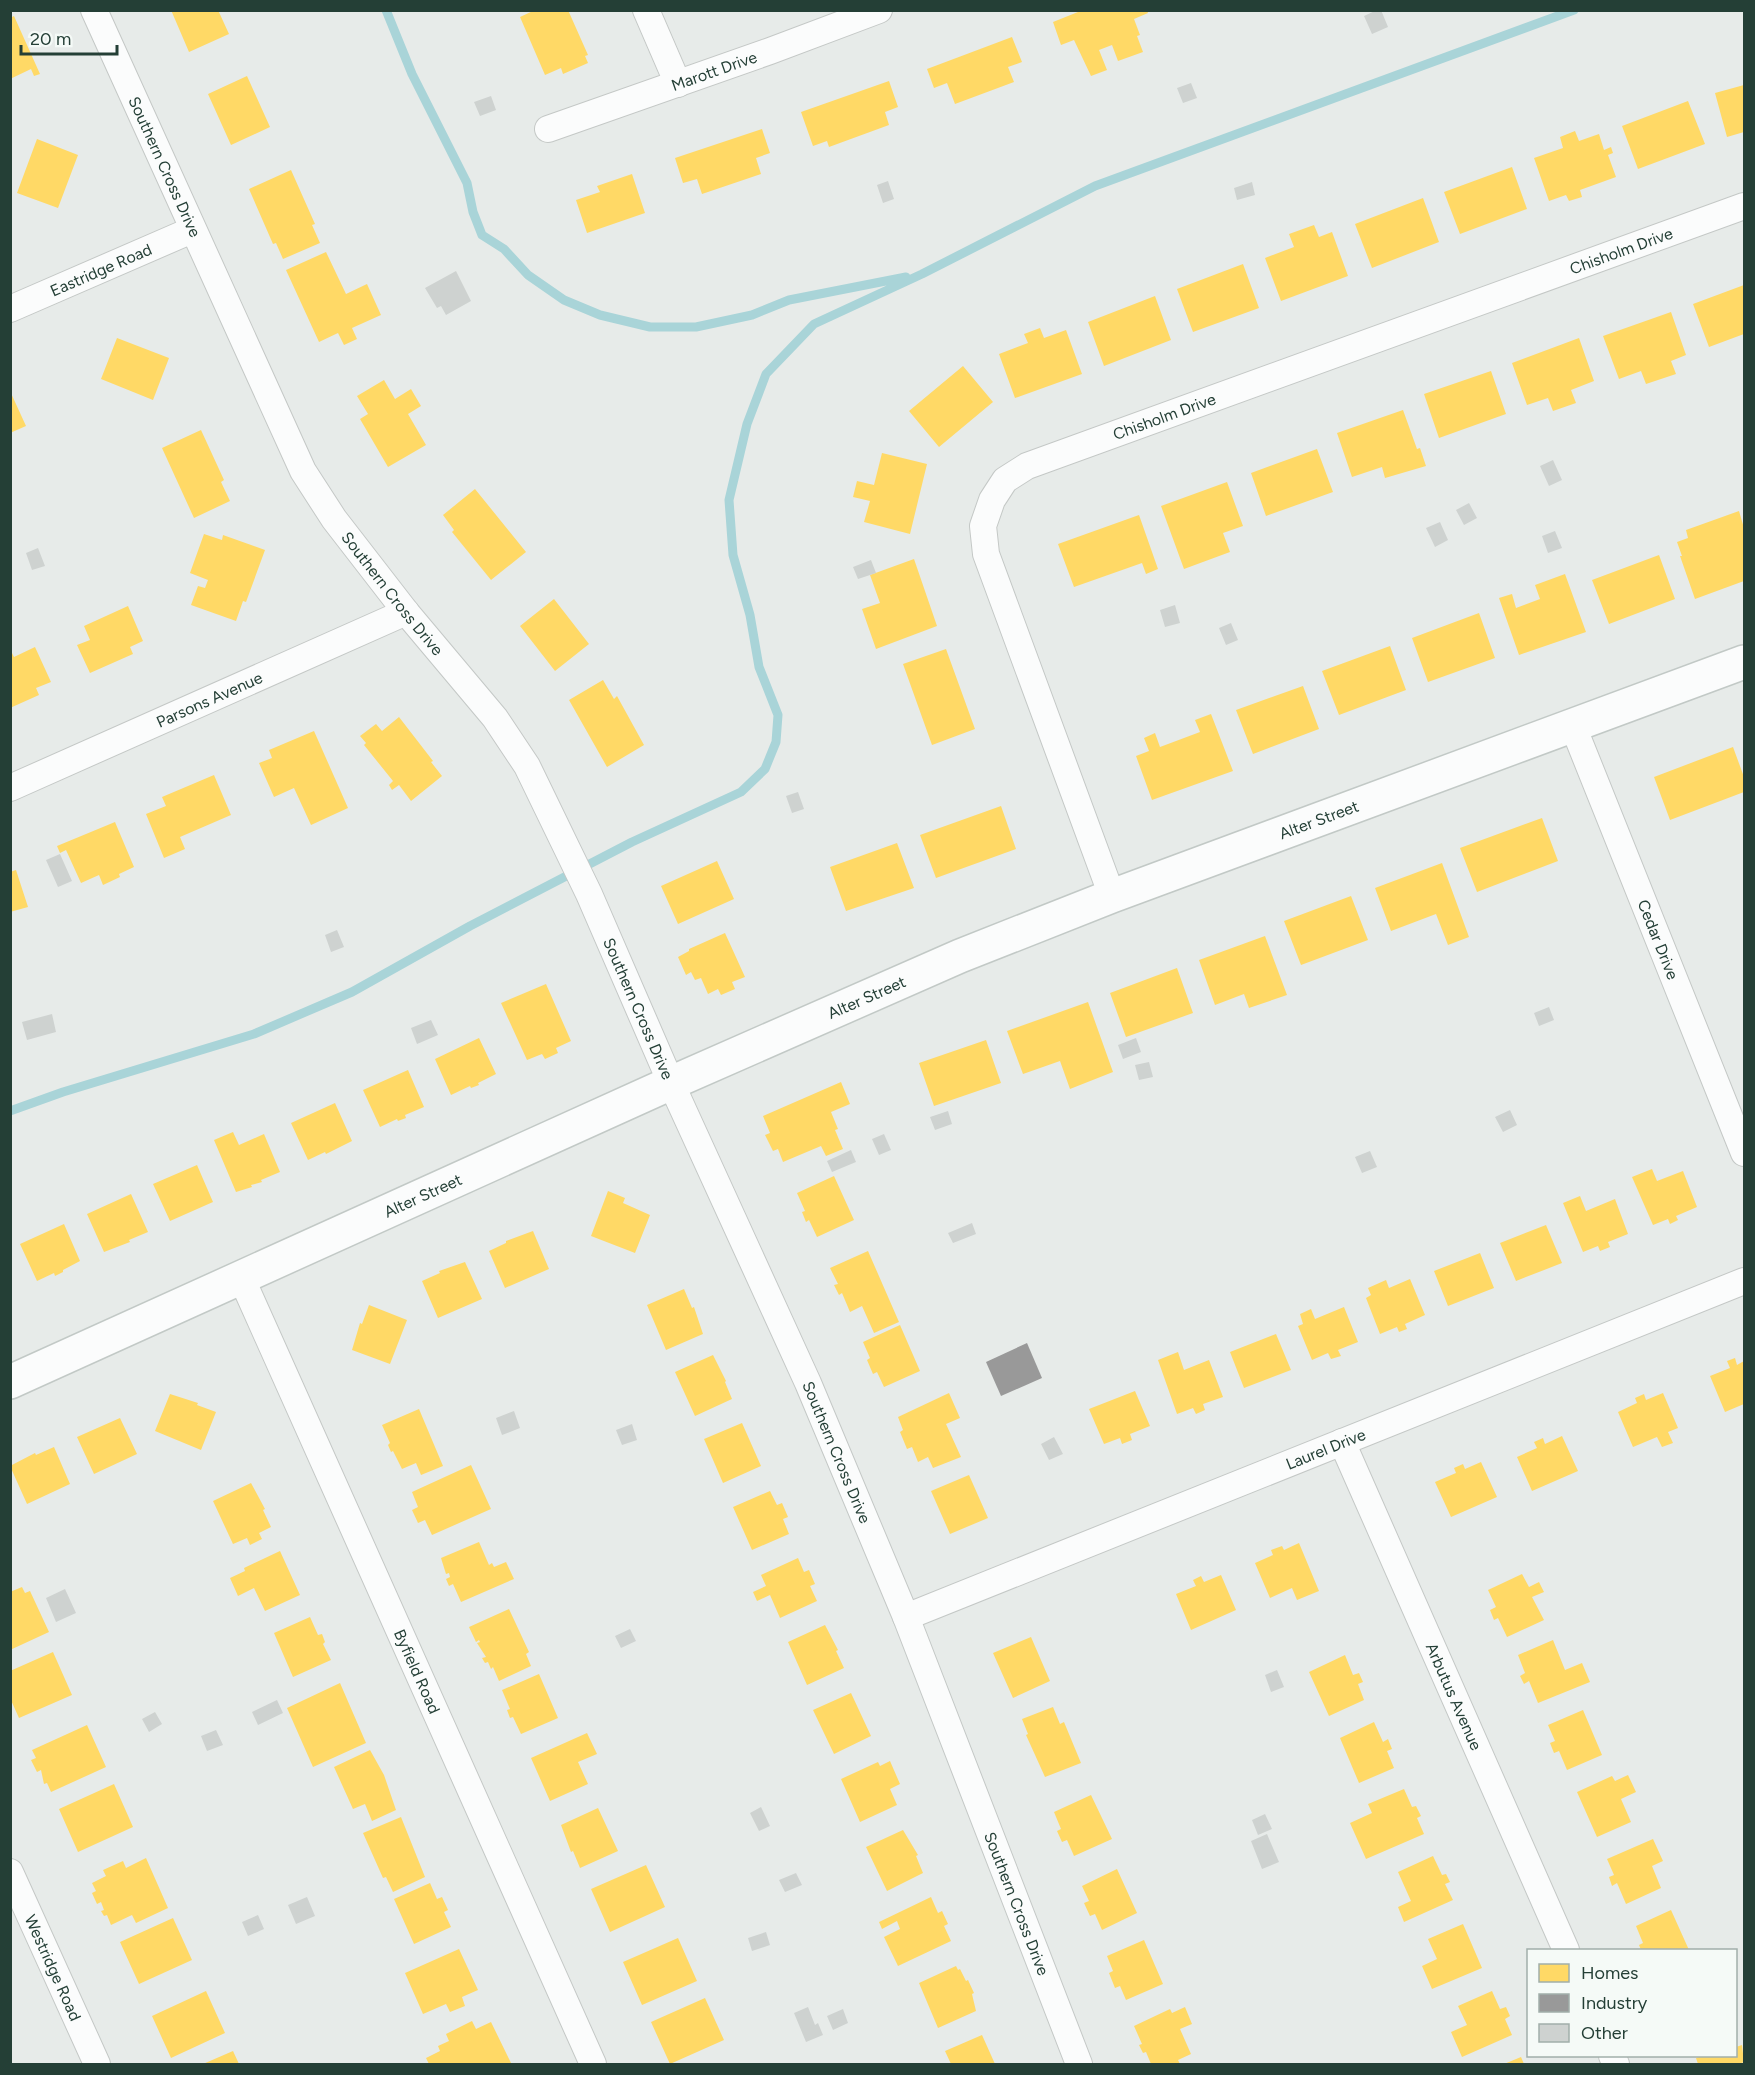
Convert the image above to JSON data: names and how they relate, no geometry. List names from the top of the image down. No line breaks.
{"streets":{"street":["Marott Drive","Southern Cross Drive","Chisholm Drive","Eastridge Road","Parsons Avenue","Alter Street","Cedar Drive","Laurel Drive","Byfield Road","Arbutus Avenue","Westridge Road"]},"crossings":[["Southern Cross Drive","Eastridge Road"],["Southern Cross Drive","Parsons Avenue"],["Southern Cross Drive","Alter Street"],["Southern Cross Drive","Laurel Drive"],["Chisholm Drive","Alter Street"],["Alter Street","Cedar Drive"],["Alter Street","Byfield Road"],["Laurel Drive","Arbutus Avenue"]],"legend":["Homes","Industry","Other"],"scale_bar":"20 m"}
